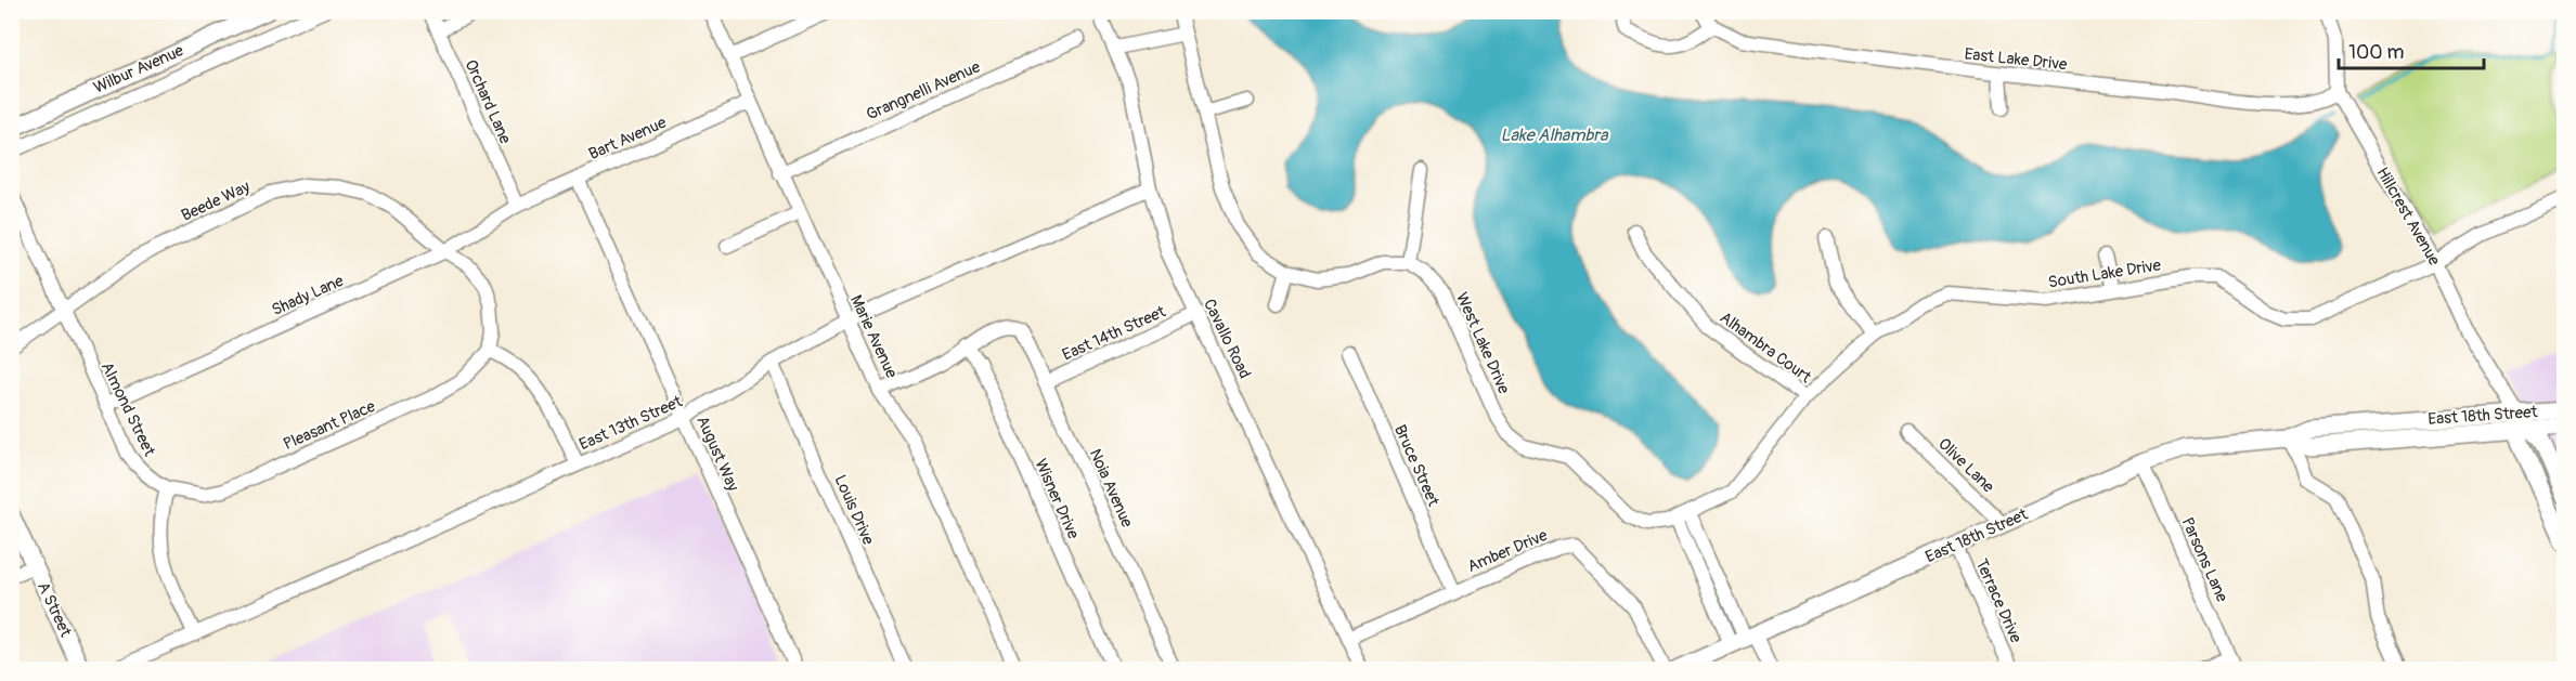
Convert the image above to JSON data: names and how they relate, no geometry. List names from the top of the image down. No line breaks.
{"streets":{"main road":["Wilbur Avenue","Hillcrest Avenue","East 18th Street","A Street"],"street":["East Lake Drive","Grangnelli Avenue","Orchard Lane","Bart Avenue","Beede Way","South Lake Drive","Shady Lane","East 14th Street","Marie Avenue","Cavallo Road","West Lake Drive","Alhambra Court","Almond Street","East 13th Street","Pleasant Place","August Way","Bruce Street","Olive Lane","Noia Avenue","Wisner Drive","Louis Drive","Amber Drive","Parsons Lane","Terrace Drive"]},"crossings":[["East Lake Drive","Hillcrest Avenue"],["Grangnelli Avenue","Marie Avenue"],["Orchard Lane","Bart Avenue"],["Orchard Lane","Shady Lane"],["Bart Avenue","Shady Lane"],["Bart Avenue","Marie Avenue"],["Bart Avenue","August Way"],["Beede Way","Shady Lane"],["Beede Way","Almond Street"],["Beede Way","Pleasant Place"],["Hillcrest Avenue","South Lake Drive"],["Hillcrest Avenue","East 18th Street"],["South Lake Drive","West Lake Drive"],["South Lake Drive","Alhambra Court"],["Shady Lane","Almond Street"],["East 14th Street","Cavallo Road"],["East 14th Street","Noia Avenue"],["Marie Avenue","East 13th Street"],["Cavallo Road","East 13th Street"],["Cavallo Road","Amber Drive"],["Almond Street","Pleasant Place"],["East 18th Street","Olive Lane"],["East 18th Street","Parsons Lane"],["East 18th Street","Terrace Drive"],["East 13th Street","August Way"],["East 13th Street","Louis Drive"],["Bruce Street","Amber Drive"],["Noia Avenue","Wisner Drive"]],"water":["Lake Alhambra"],"scale_bar":"100 m"}
